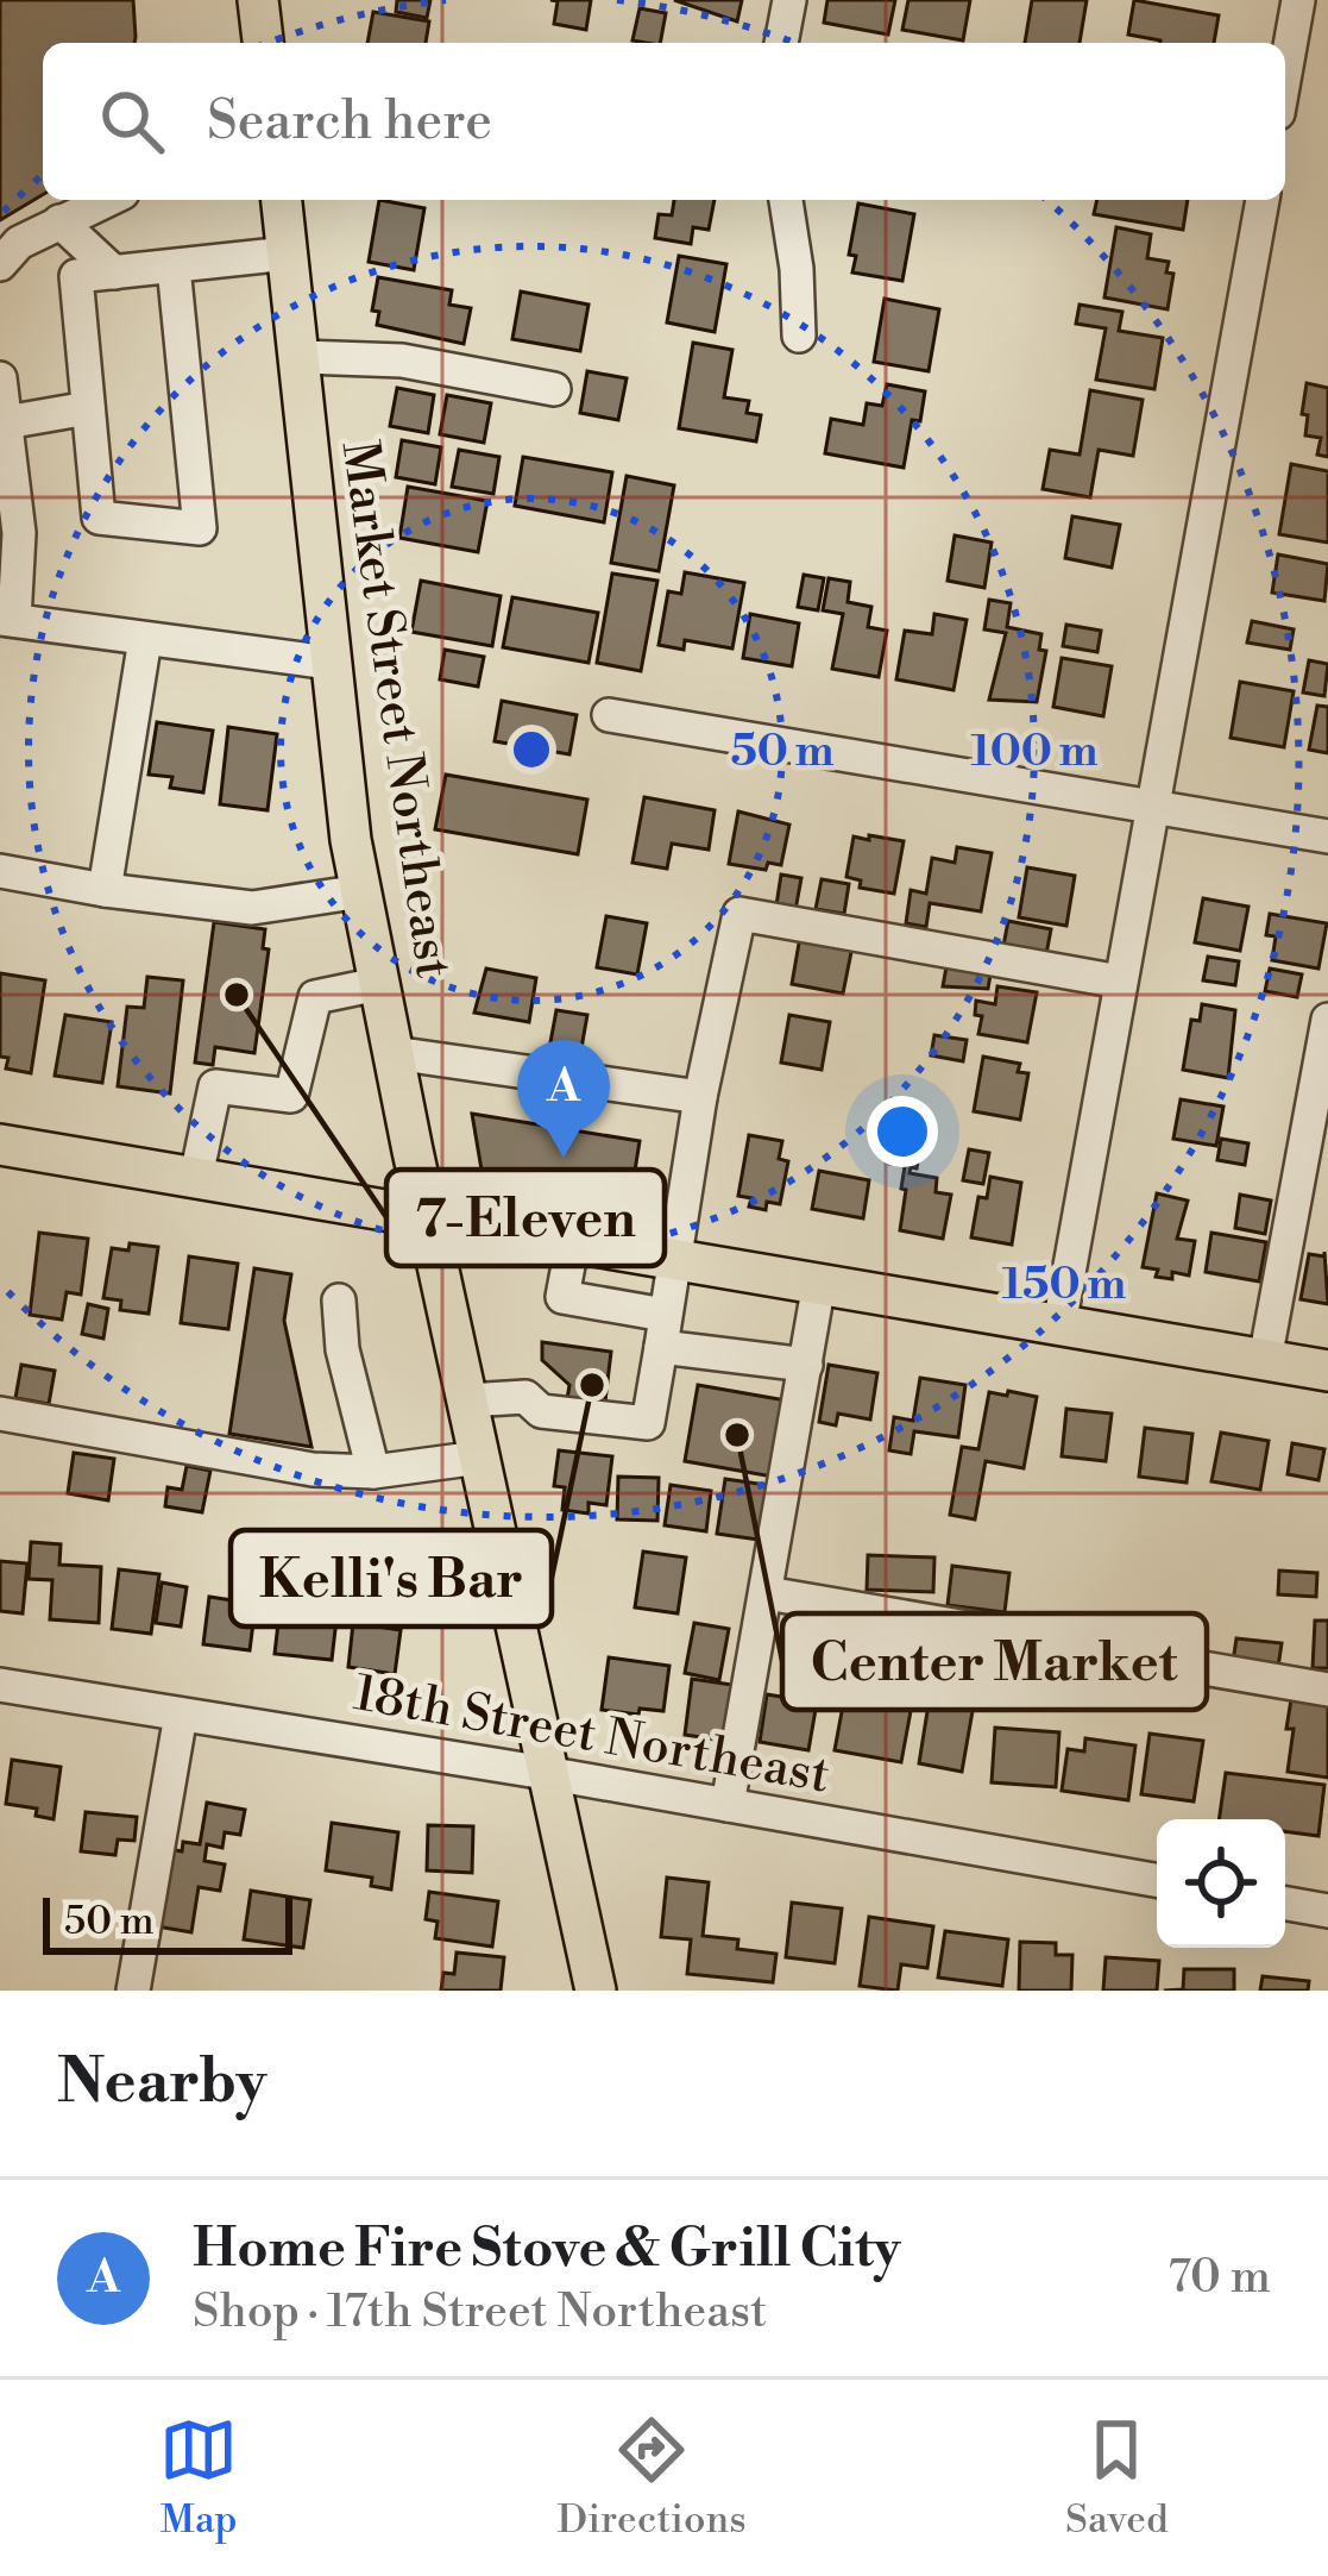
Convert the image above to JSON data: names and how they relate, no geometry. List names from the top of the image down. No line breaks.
{"streets":{"main road":["Market Street Northeast"],"street":["18th Street Northeast"]},"crossings":[["Market Street Northeast","18th Street Northeast"]],"places":["7-Eleven","Kelli's Bar","Center Market"],"scale_bar":"50 m","page":{"search":"Search here","pins":"A","scale":"50 m","heading":"Nearby","list":[{"mark":"A","name":"Home Fire Stove & Grill City","note":"Shop · 17th Street Northeast","value":"70 m"}],"nav":["Map","Directions","Saved"]},"rings":["50 m","100 m","150 m"]}
